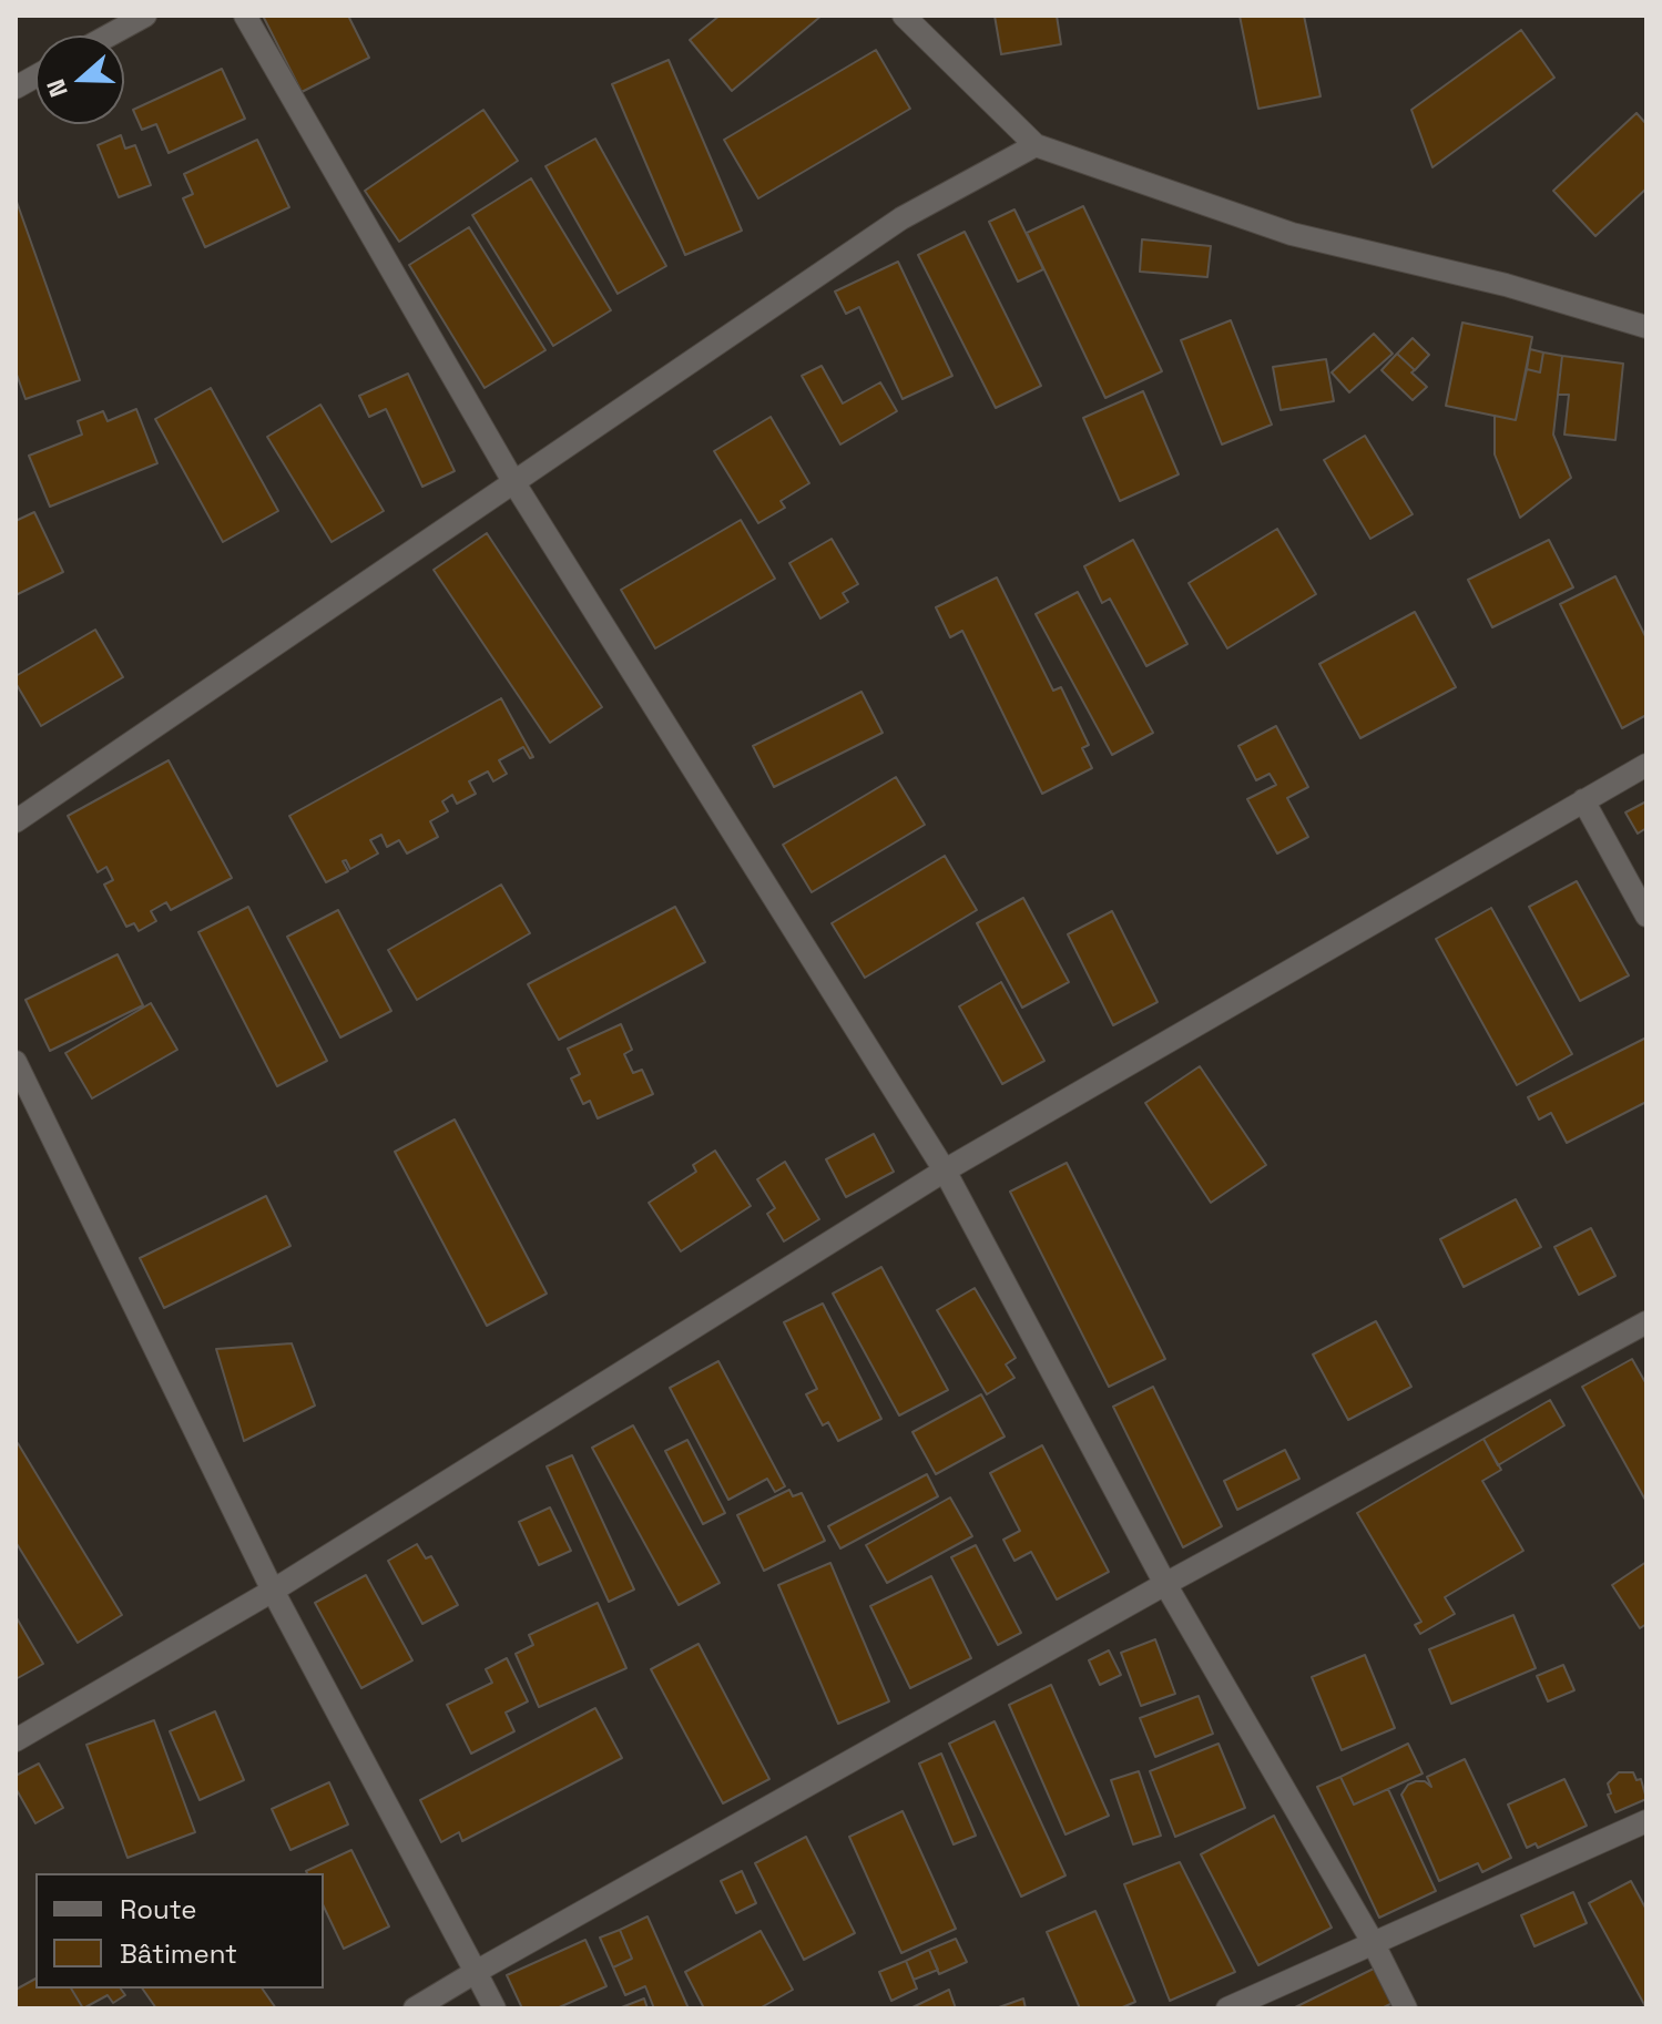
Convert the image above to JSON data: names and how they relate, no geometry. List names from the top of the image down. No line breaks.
{"legend":["Route","Bâtiment"],"north":"left"}
